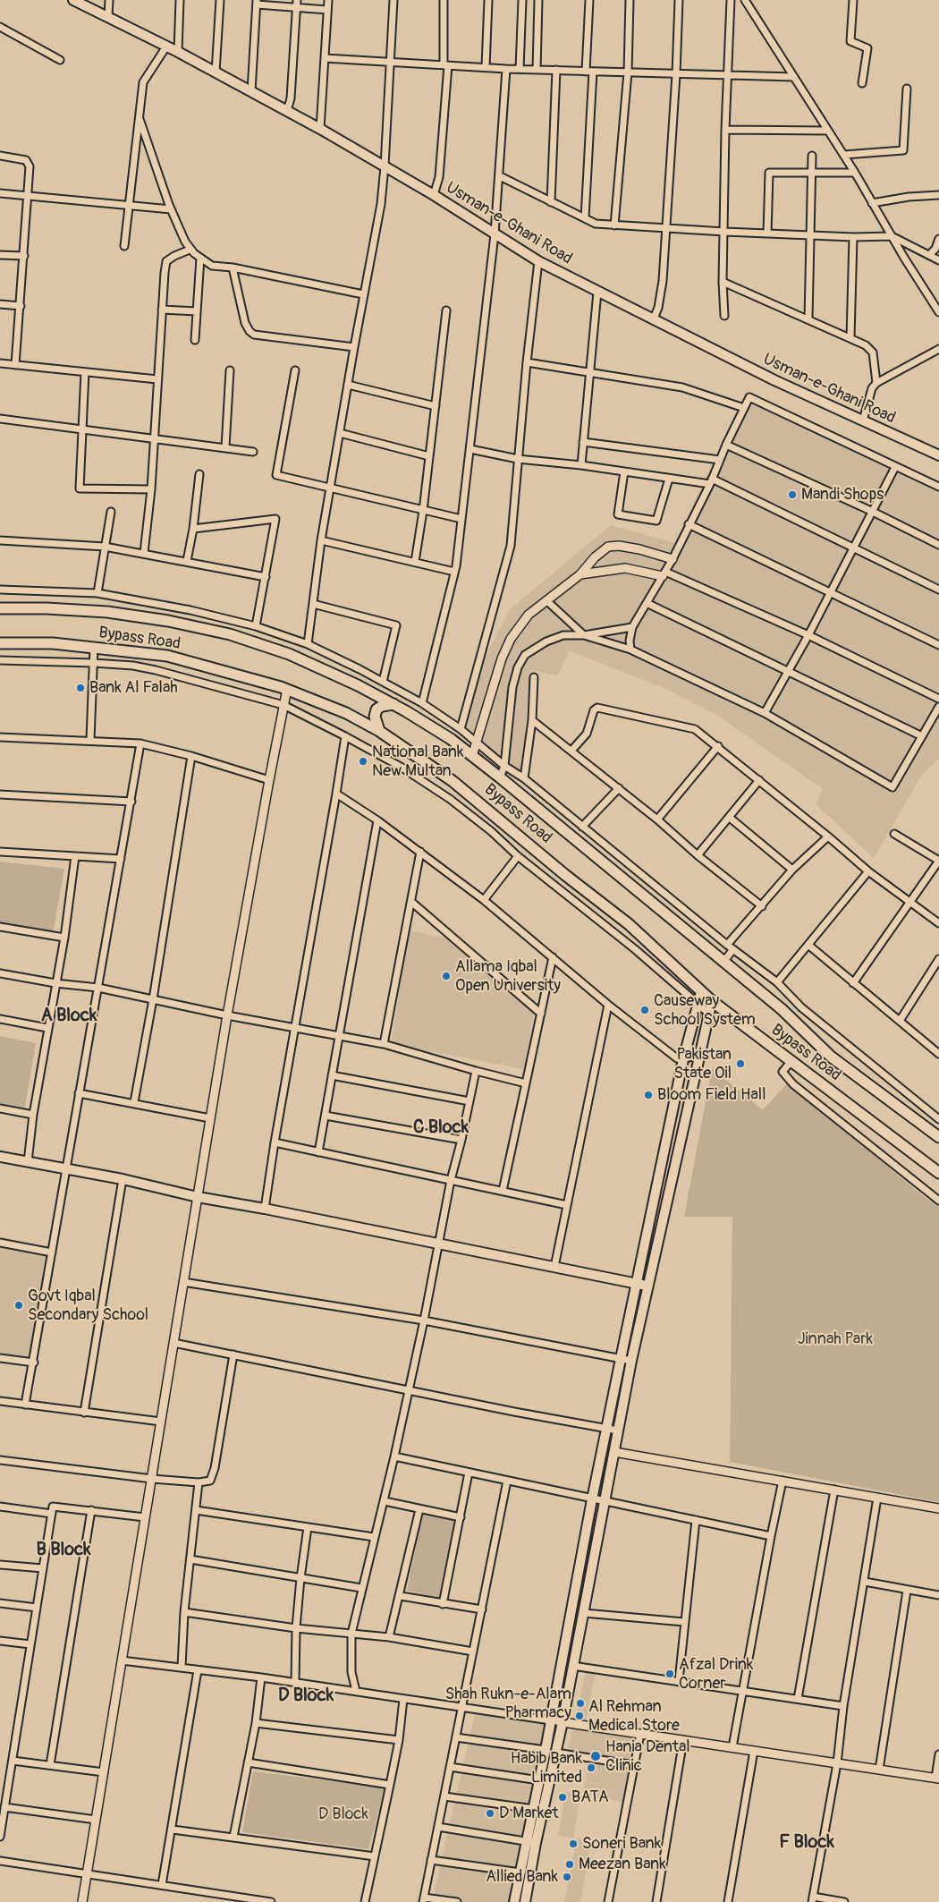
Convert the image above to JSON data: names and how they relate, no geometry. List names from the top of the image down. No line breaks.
{"streets":{"main road":["Usman-e-Ghani Road","Bypass Road"]},"districts":["A Block","C Block","B Block","D Block","F Block"],"parks":["Jinnah Park","D Block"],"places":["Mandi Shops","Bank Al Falah","National Bank New Multan","Allama Iqbal Open University","Causeway School System","Pakistan State Oil","Bloom Field Hall","Govt Iqbal Secondary School","Afzal Drink Corner","Shah Rukn-e-Alam Pharmacy","Al Rehman Medical Store","Hania Dental Clinic","Habib Bank Limited","BATA","D Market","Soneri Bank","Meezan Bank","Allied Bank"]}
